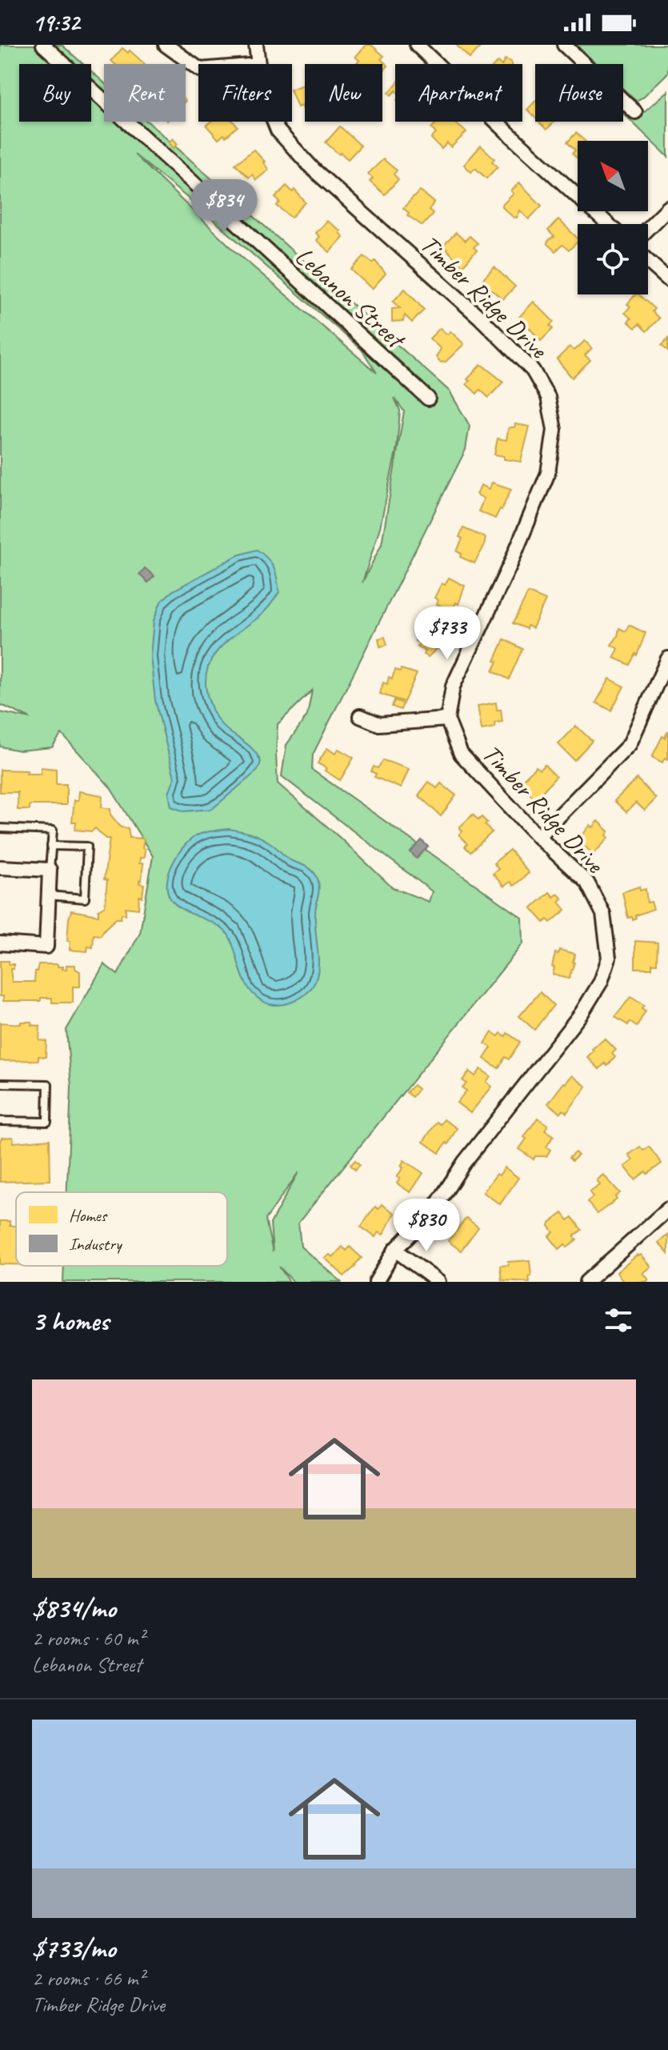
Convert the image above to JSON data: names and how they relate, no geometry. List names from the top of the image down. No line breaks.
{"streets":{"street":["Timber Ridge Drive","Lebanon Street"]},"legend":["Homes","Industry"],"north":"top left","page":{"status":"19:32","chip":["Buy","Rent","Filters","New","Apartment","House"],"price":["$834","$733","$830"],"heading":"3 homes","list":[{"name":"$834/mo","note":"2 rooms · 60 m² · Lebanon Street"},{"name":"$733/mo","note":"2 rooms · 66 m² · Timber Ridge Drive"}]}}
